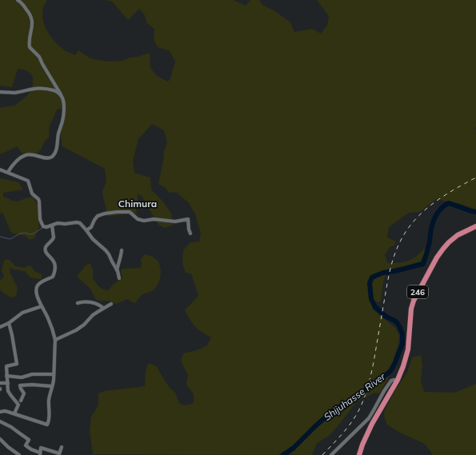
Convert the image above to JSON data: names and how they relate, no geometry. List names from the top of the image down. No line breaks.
{"streets":{"highway":["246"]},"districts":["Chimura"],"water":["Shijuhasse River"]}
